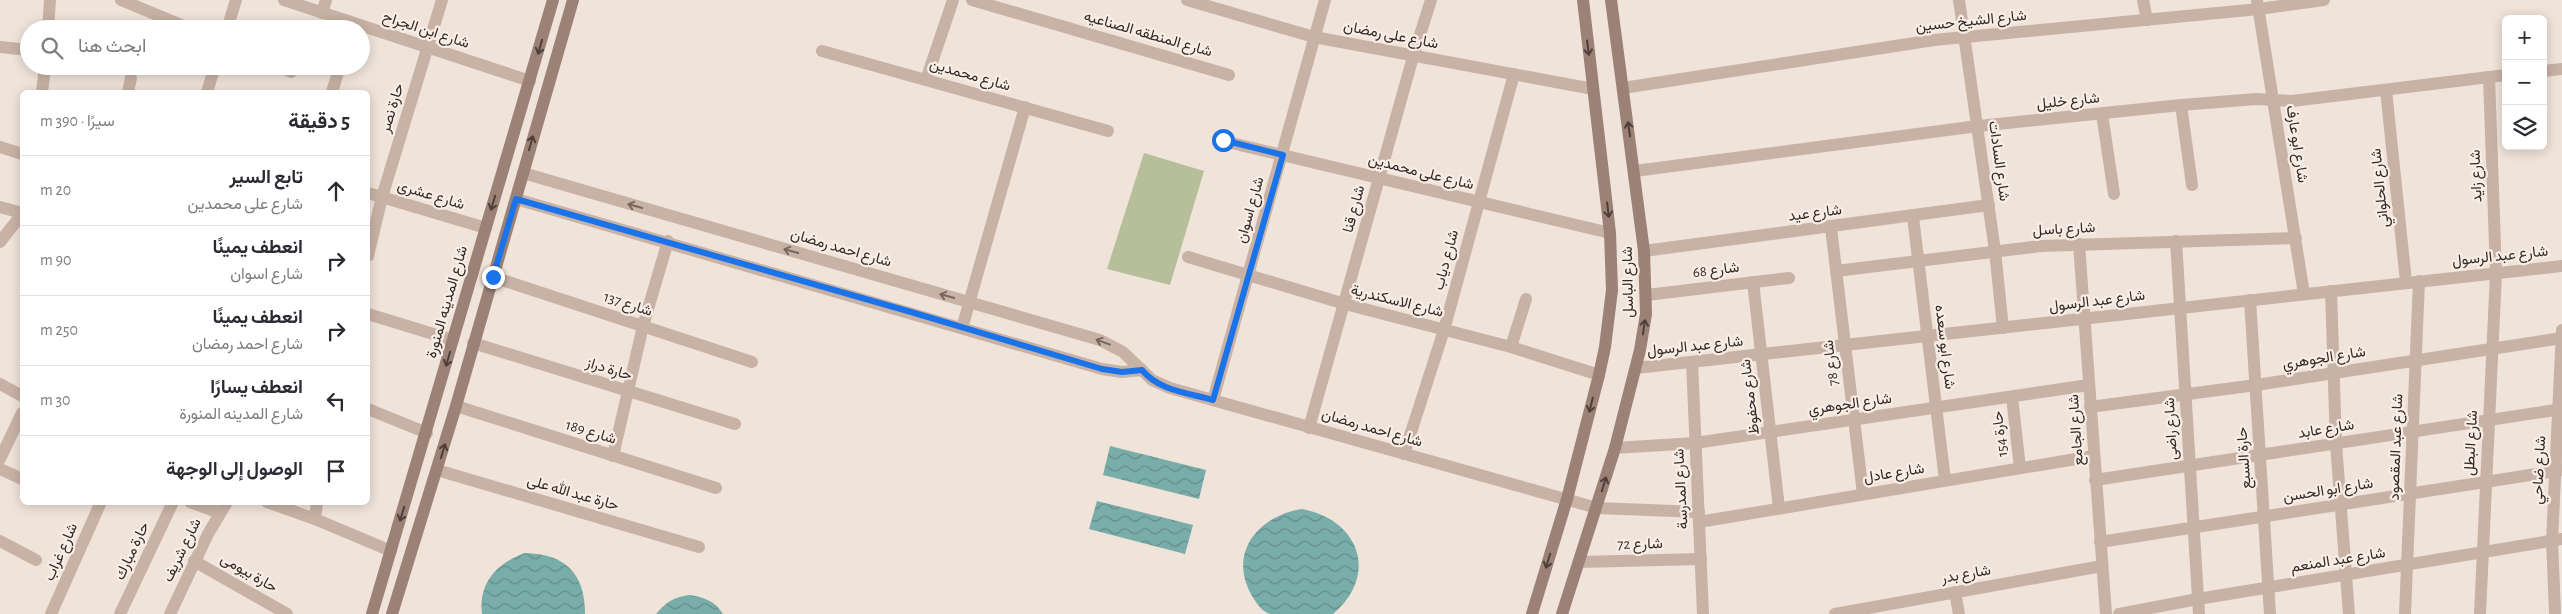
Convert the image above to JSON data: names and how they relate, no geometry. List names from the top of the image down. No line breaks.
{"streets":{"main road":["شارع الباسل","شارع المدينه المنورة"],"street":["شارع الشيخ حسين","شارع ابن الجراح","شارع المنطقه الصناعيه","شارع على رمضان","شارع محمدين","شارع خليل","حارة نصر","شارع ابو عارف","شارع السادات","شارع على محمدين","شارع زايد","شارع الحلواني","شارع عشرى","شارع قنا","شارع اسوان","شارع عيد","شارع باسل","شارع احمد رمضان","شارع عبد الرسول","شارع دياب","شارع 68","شارع الاسكندرية","شارع 137","شارع ابو سعده","شارع الجوهري","شارع 78","حارة دراز","شارع محفوظ","شارع راضى","شارع عابد","شارع الجامع","شارع 189","حارة 154","شارع البطل","شارع عبد المقصود","حارة السبع","شارع ضاحي","شارع عادل","شارع المدرسة","شارع ابو الحسن","حارة عبد الله على","شارع 72","شارع شريف","حارة مبارك","شارع غراب","شارع عبد المنعم","حارة بيومى","شارع بدر"]},"crossings":[["شارع الشيخ حسين","شارع ابو عارف"],["شارع الشيخ حسين","شارع السادات"],["شارع الشيخ حسين","شارع الباسل"],["شارع ابن الجراح","حارة نصر"],["شارع ابن الجراح","شارع المدينه المنورة"],["شارع على رمضان","شارع قنا"],["شارع على رمضان","شارع اسوان"],["شارع على رمضان","شارع دياب"],["شارع على رمضان","شارع الباسل"],["شارع خليل","شارع ابو عارف"],["شارع خليل","شارع السادات"],["شارع خليل","شارع زايد"],["شارع خليل","شارع الحلواني"],["شارع خليل","شارع الباسل"],["حارة نصر","شارع عشرى"],["شارع ابو عارف","شارع باسل"],["شارع ابو عارف","شارع عبد الرسول"],["شارع السادات","شارع عيد"],["شارع السادات","شارع باسل"],["شارع السادات","شارع عبد الرسول"],["شارع على محمدين","شارع قنا"],["شارع على محمدين","شارع اسوان"],["شارع على محمدين","شارع دياب"],["شارع على محمدين","شارع الباسل"],["شارع زايد","شارع عبد الرسول"],["شارع زايد","شارع البطل"],["شارع الحلواني","شارع عبد الرسول"],["شارع الحلواني","شارع عبد المقصود"],["شارع عشرى","شارع المدينه المنورة"],["شارع قنا","شارع احمد رمضان"],["شارع قنا","شارع الاسكندرية"],["شارع اسوان","شارع احمد رمضان"],["شارع اسوان","شارع الاسكندرية"],["شارع عيد","شارع الباسل"],["شارع عيد","شارع ابو سعده"],["شارع عيد","شارع 78"],["شارع باسل","شارع ابو سعده"],["شارع باسل","شارع 78"],["شارع باسل","شارع راضى"],["شارع باسل","شارع الجامع"],["شارع احمد رمضان","شارع دياب"],["شارع احمد رمضان","شارع الباسل"],["شارع احمد رمضان","شارع عادل"],["شارع عبد الرسول","شارع الباسل"],["شارع عبد الرسول","شارع ابو سعده"],["شارع عبد الرسول","شارع 78"],["شارع عبد الرسول","شارع محفوظ"],["شارع عبد الرسول","شارع راضى"],["شارع عبد الرسول","شارع الجامع"],["شارع عبد الرسول","شارع البطل"],["شارع عبد الرسول","شارع عبد المقصود"],["شارع عبد الرسول","حارة السبع"],["شارع عبد الرسول","شارع المدرسة"],["شارع دياب","شارع الاسكندرية"],["شارع 68","شارع الباسل"],["شارع 68","شارع محفوظ"],["شارع الباسل","شارع الاسكندرية"],["شارع الباسل","شارع الجوهري"],["شارع الباسل","شارع عادل"],["شارع الباسل","شارع 72"],["شارع ابو سعده","شارع الجوهري"],["شارع ابو سعده","شارع عادل"],["شارع الجوهري","شارع 78"],["شارع الجوهري","شارع محفوظ"],["شارع الجوهري","شارع راضى"],["شارع الجوهري","شارع الجامع"],["شارع الجوهري","حارة 154"],["شارع الجوهري","شارع البطل"],["شارع الجوهري","شارع عبد المقصود"],["شارع الجوهري","حارة السبع"],["شارع الجوهري","شارع ضاحي"],["شارع الجوهري","شارع المدرسة"],["شارع 78","شارع عادل"],["شارع محفوظ","شارع عادل"],["شارع راضى","شارع عابد"],["شارع راضى","شارع ابو الحسن"],["شارع راضى","شارع عبد المنعم"],["شارع عابد","شارع الجامع"],["شارع عابد","شارع البطل"],["شارع عابد","شارع عبد المقصود"],["شارع عابد","حارة السبع"],["شارع عابد","شارع ضاحي"],["شارع الجامع","شارع عادل"],["شارع الجامع","شارع ابو الحسن"],["شارع الجامع","شارع بدر"],["حارة 154","شارع عادل"],["شارع البطل","شارع ابو الحسن"],["شارع البطل","شارع عبد المنعم"],["شارع عبد المقصود","شارع ابو الحسن"],["شارع عبد المقصود","شارع عبد المنعم"],["حارة السبع","شارع ابو الحسن"],["حارة السبع","شارع عبد المنعم"],["شارع ضاحي","شارع ابو الحسن"],["شارع ضاحي","شارع عبد المنعم"],["شارع عادل","شارع المدرسة"],["شارع المدرسة","شارع 72"],["شارع شريف","حارة بيومى"]],"page":{"map_buttons":["+","−"],"search":"ابحث هنا","heading":["5 دقيقة","سيرًا · 390 m"],"list":[["تابع السير","شارع على محمدين","20 m"],["انعطف يمينًا","شارع اسوان","90 m"],["انعطف يمينًا","شارع احمد رمضان","250 m"],["انعطف يسارًا","شارع المدينه المنورة","30 m"],"الوصول إلى الوجهة"]}}
